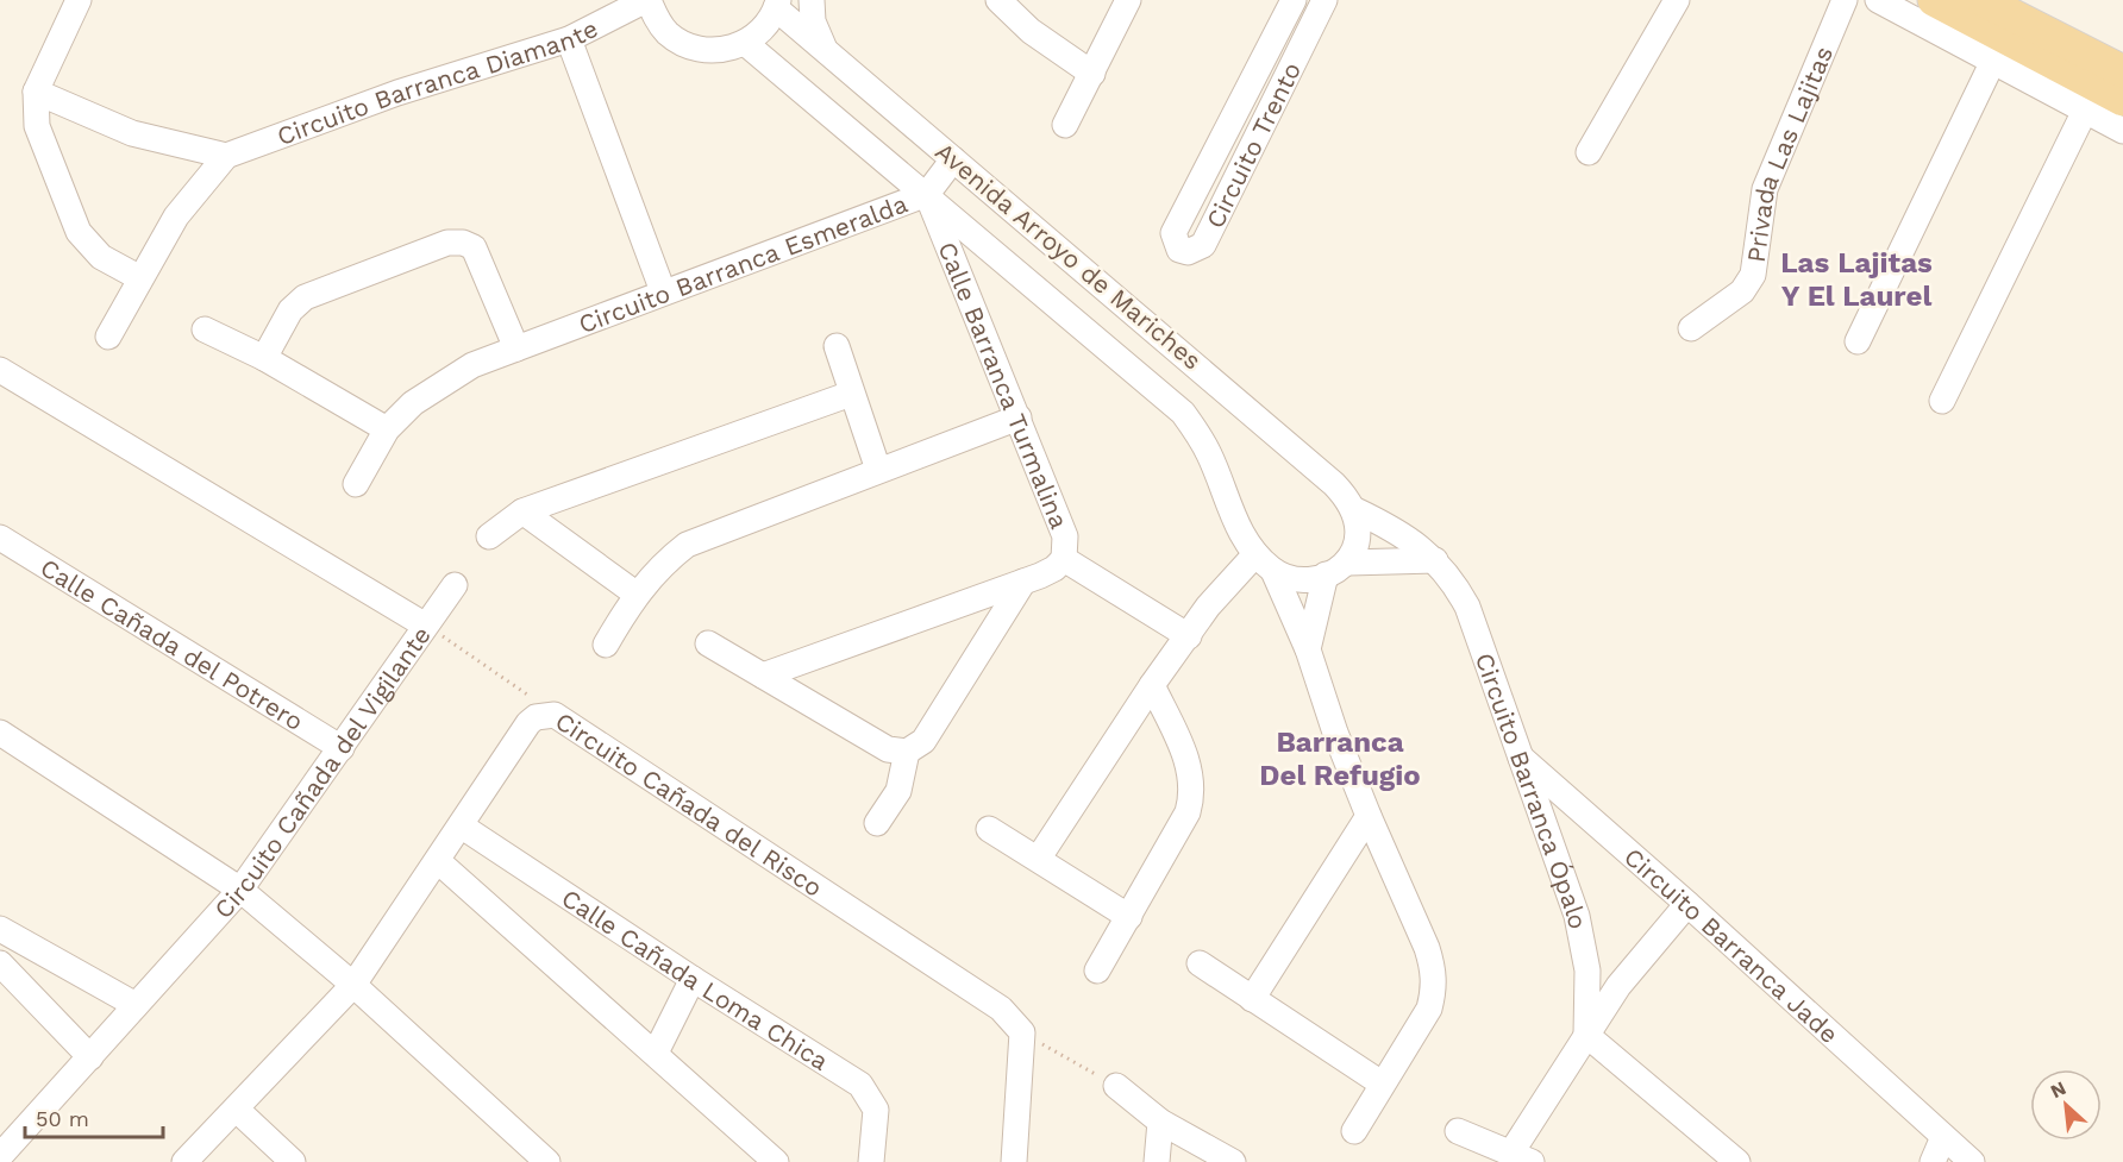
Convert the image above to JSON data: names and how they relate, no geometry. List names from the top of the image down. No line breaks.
{"streets":{"street":["Circuito Barranca Diamante","Circuito Trento","Privada Las Lajitas","Avenida Arroyo de Mariches","Circuito Barranca Esmeralda","Calle Barranca Turmalina","Calle Cañada del Potrero","Circuito Cañada del Vigilante","Circuito Barranca Ópalo","Circuito Cañada del Risco","Circuito Barranca Jade","Calle Cañada Loma Chica"]},"crossings":[["Avenida Arroyo de Mariches","Circuito Barranca Esmeralda"],["Avenida Arroyo de Mariches","Calle Barranca Turmalina"],["Avenida Arroyo de Mariches","Circuito Barranca Ópalo"],["Circuito Barranca Esmeralda","Calle Barranca Turmalina"],["Calle Cañada del Potrero","Circuito Cañada del Vigilante"],["Circuito Barranca Ópalo","Circuito Barranca Jade"],["Circuito Cañada del Risco","Calle Cañada Loma Chica"]],"districts":["Las Lajitas Y El Laurel","Barranca Del Refugio"],"scale_bar":"50 m","north":"top left"}
